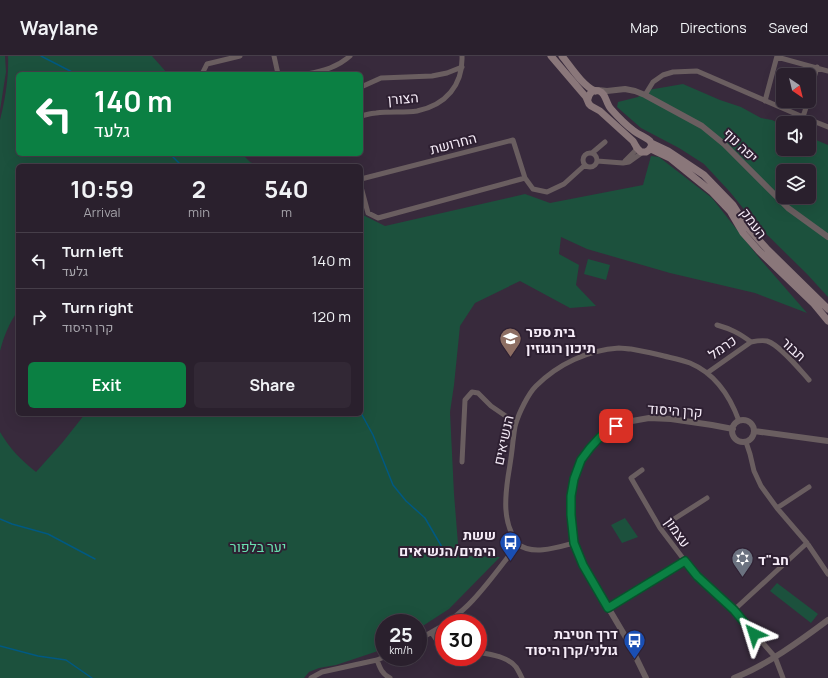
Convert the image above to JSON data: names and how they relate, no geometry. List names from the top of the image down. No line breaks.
{"streets":{"main road":["העמק"],"street":["הצורן","החרושת","יפה נוף","כרמל","תבור","קרן היסוד","הנשיאים","עצמון"]},"crossings":[["יפה נוף","העמק"],["כרמל","תבור"],["כרמל","הנשיאים"],["קרן היסוד","הנשיאים"]],"parks":["יער בלפור"],"places":{"school or university":["בית ספר תיכון רוגוזין"],"bus stop":["ששת הימים/הנשיאים","דרך חטיבת גולני/קרן היסוד"],"synagogue":["חב\"ד"]},"north":"bottom right","page":{"header":"Waylane","nav":["Map","Directions","Saved"],"turn":["140 m","גלעד"],"eta":["10:59","Arrival","2","min","540","m"],"list":[{"name":"Turn left","note":"גלעד","value":"140 m"},{"name":"Turn right","note":"קרן היסוד","value":"120 m"}],"buttons":["Exit","Share"],"speed":"25 km/h","limit":"30"}}
